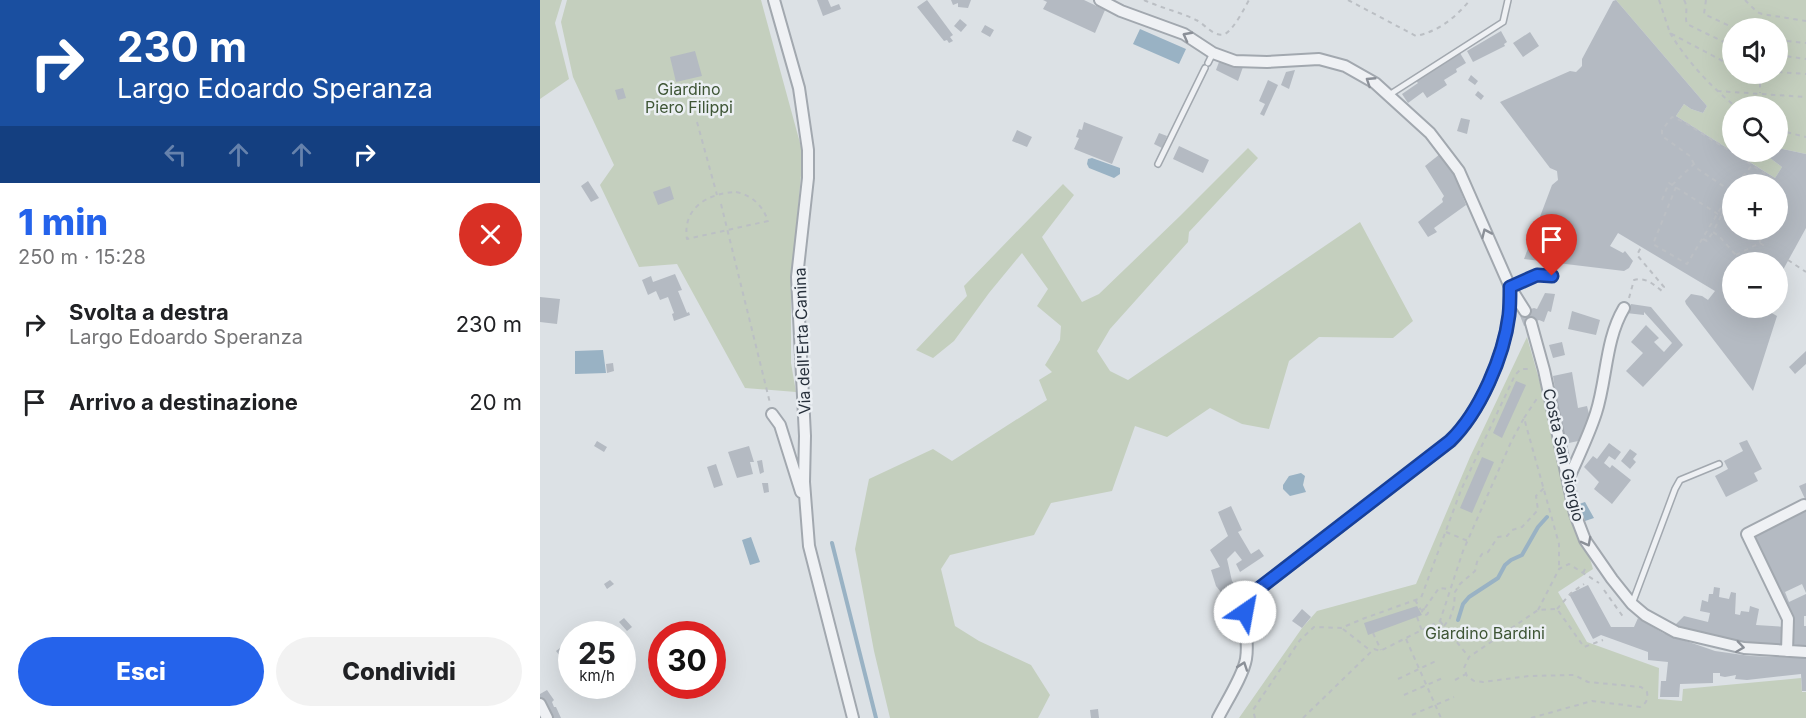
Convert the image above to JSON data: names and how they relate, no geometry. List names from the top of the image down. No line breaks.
{"streets":{"street":["Via dell'Erta Canina","Costa San Giorgio"]},"one_way":["Costa San Giorgio"],"parks":["Giardino Piero Filippi","Giardino Bardini"],"page":{"turn":["230 m","Largo Edoardo Speranza"],"map_buttons":["+","−"],"heading":["1 min","250 m · 15:28"],"list":[{"name":"Svolta a destra","note":"Largo Edoardo Speranza","value":"230 m"},{"name":"Arrivo a destinazione","value":"20 m"}],"speed":"25 km/h","limit":"30","buttons":["Esci","Condividi"]}}
